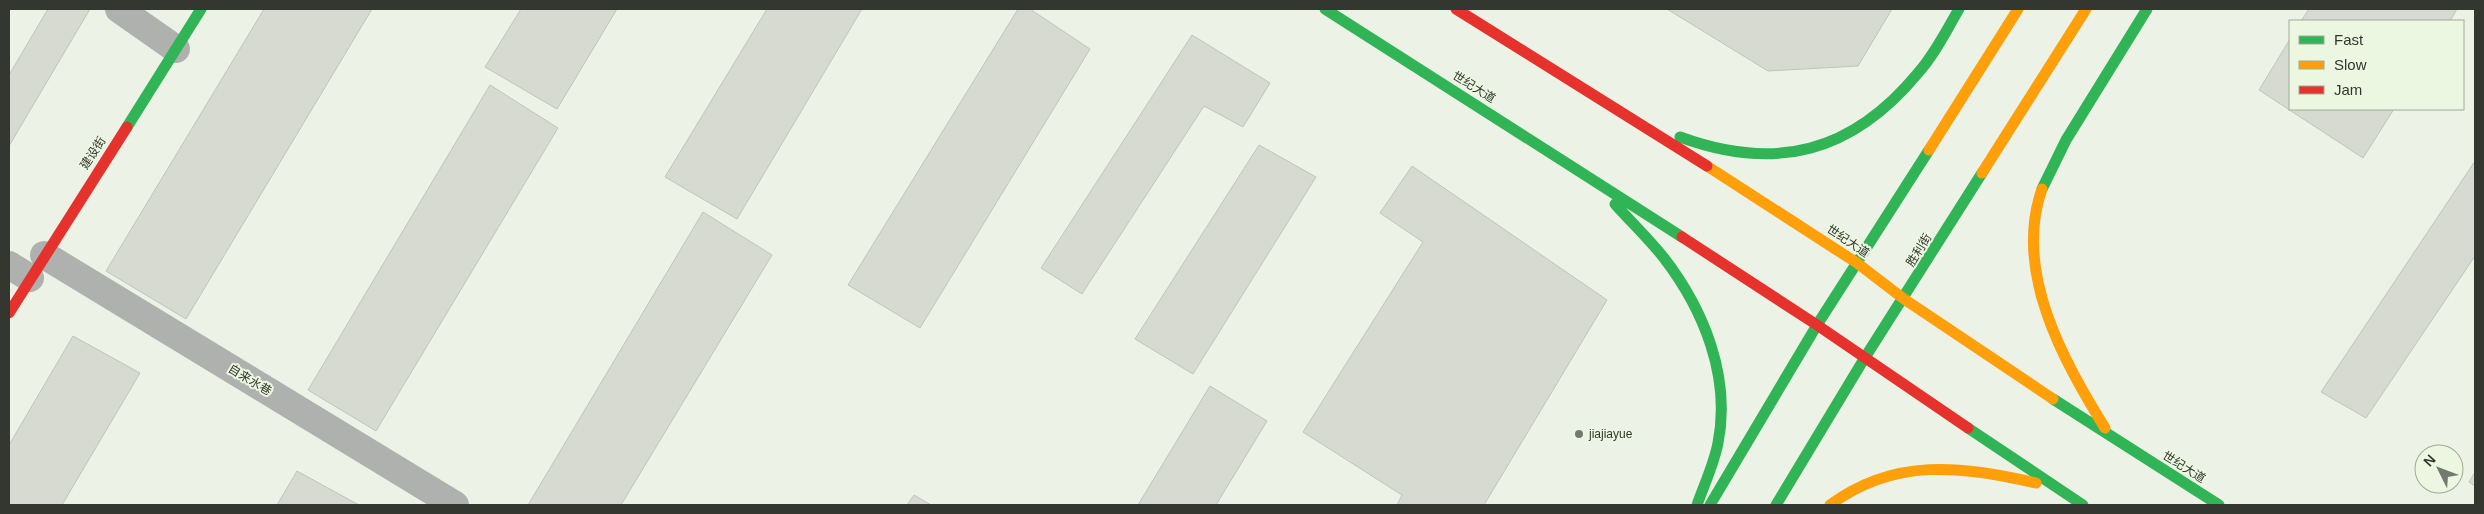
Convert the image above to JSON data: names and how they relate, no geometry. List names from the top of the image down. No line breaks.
{"streets":{"main road":["世纪大道","建设街","胜利街"],"street":["自来水巷"]},"crossings":[["世纪大道","胜利街"],["建设街","自来水巷"]],"places":["jiajiayue"],"legend":["Fast","Slow","Jam"],"north":"top left"}
